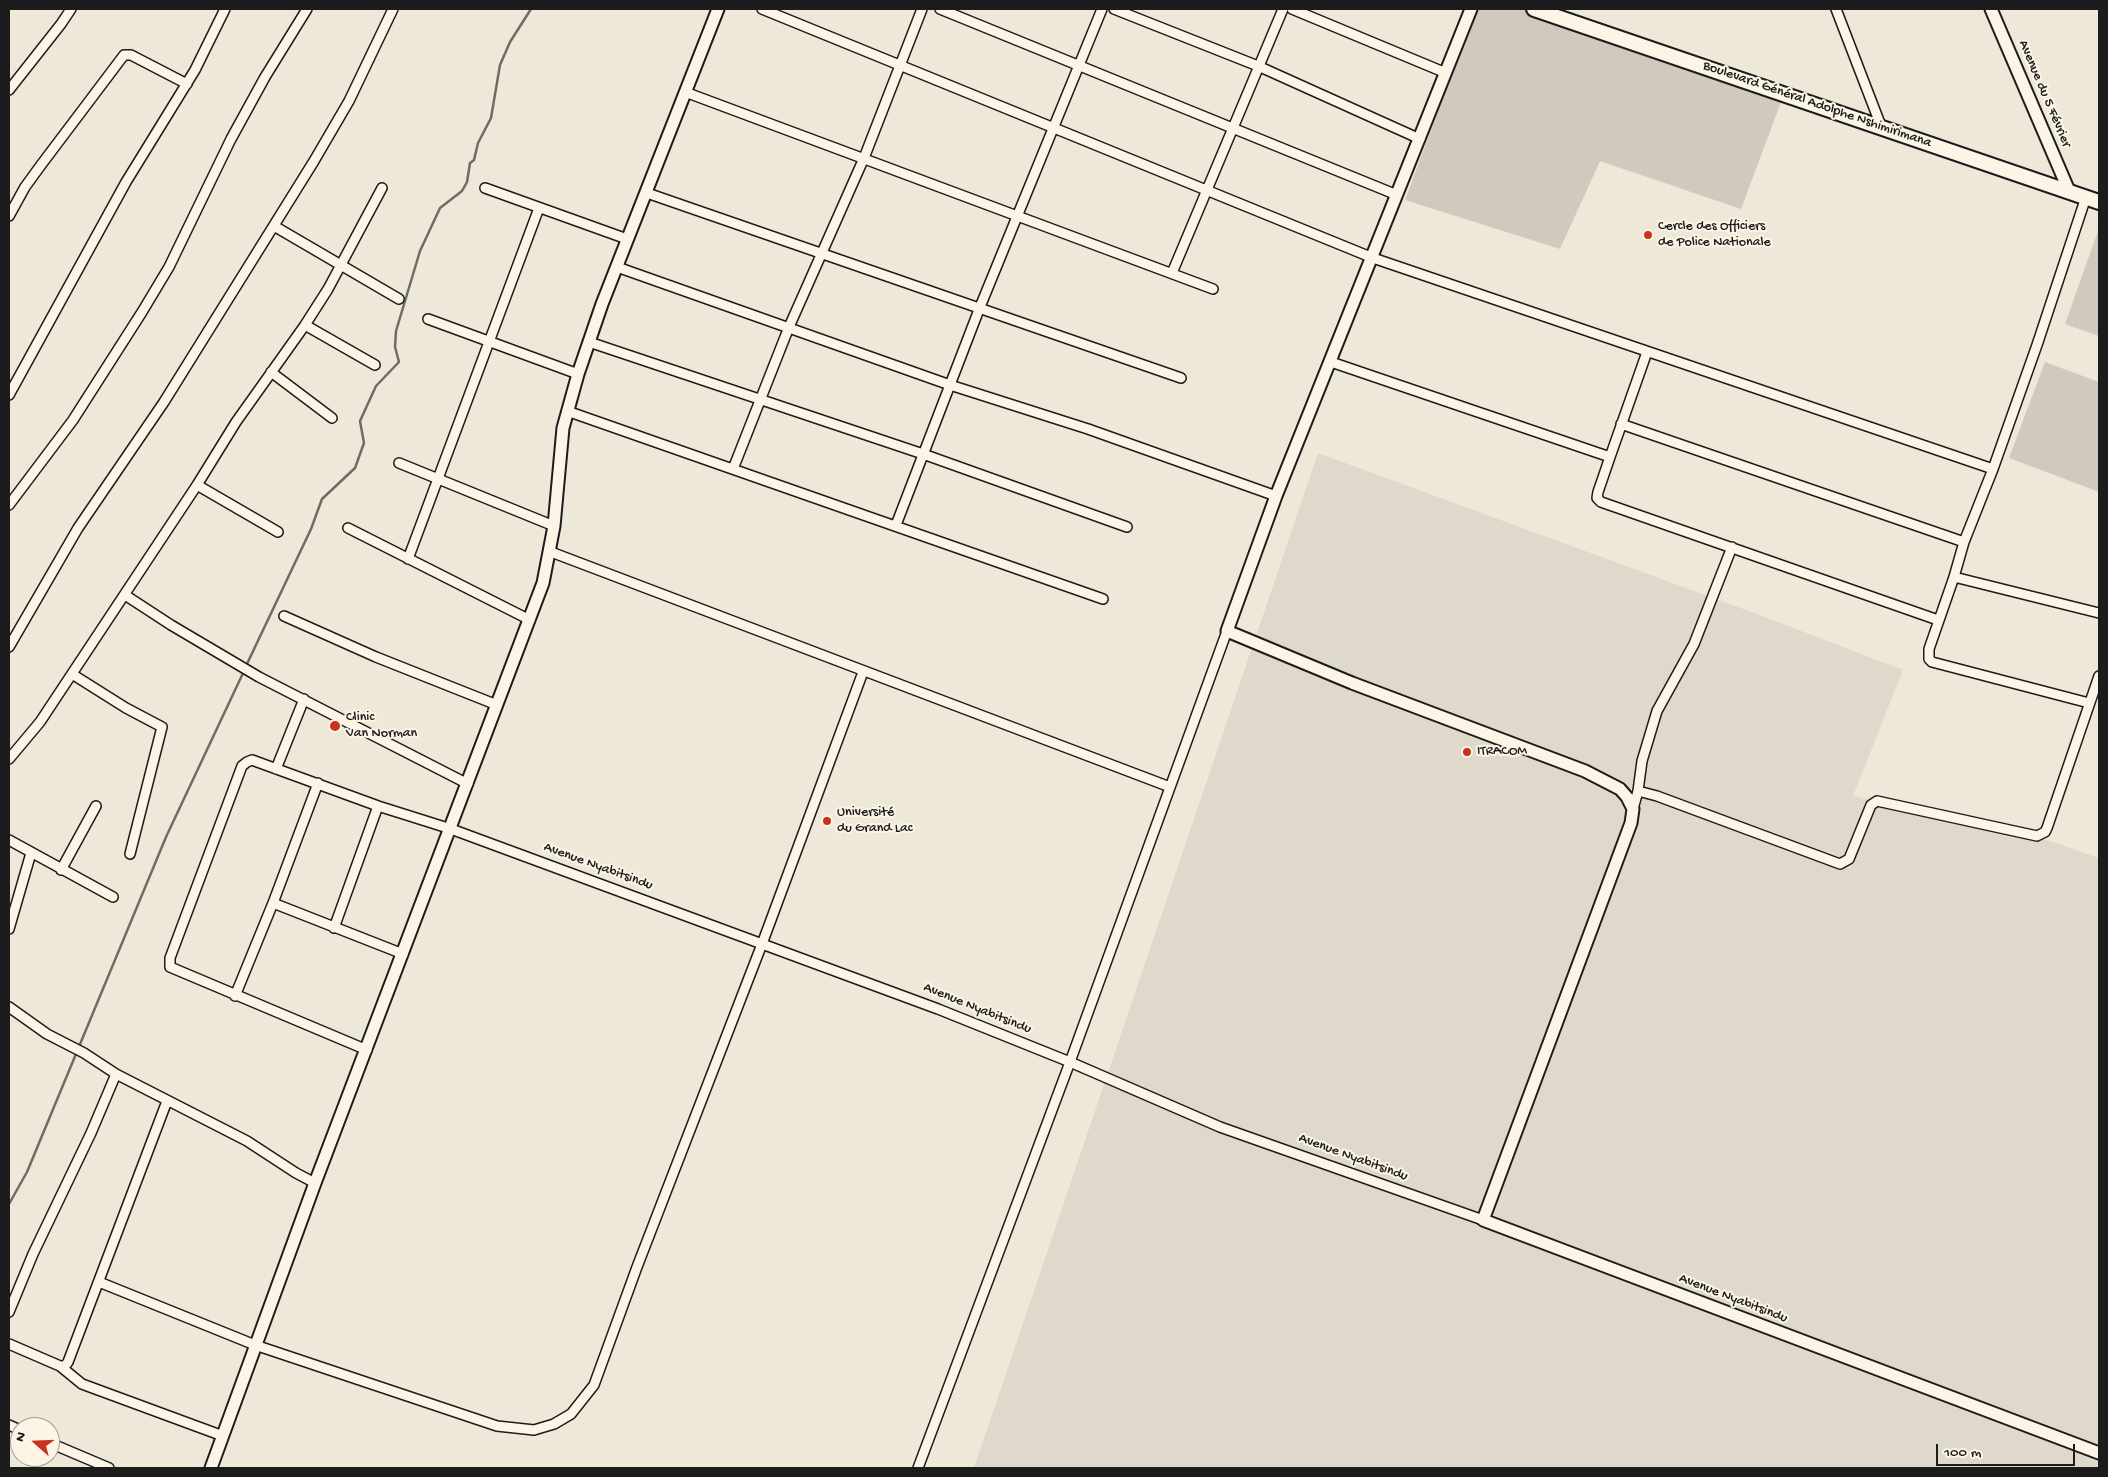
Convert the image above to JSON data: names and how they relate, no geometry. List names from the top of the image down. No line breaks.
{"streets":{"main road":["Boulevard Général Adolphe Nshimirimana"],"street":["Avenue du 5 Février","Avenue Nyabitsindu"]},"crossings":[["Avenue du 5 Février","Boulevard Général Adolphe Nshimirimana"]],"places":["Cercle des Officiers de Police Nationale","Clinic Van Norman","ITRACOM","Université du Grand Lac"],"scale_bar":"100 m","north":"left"}
